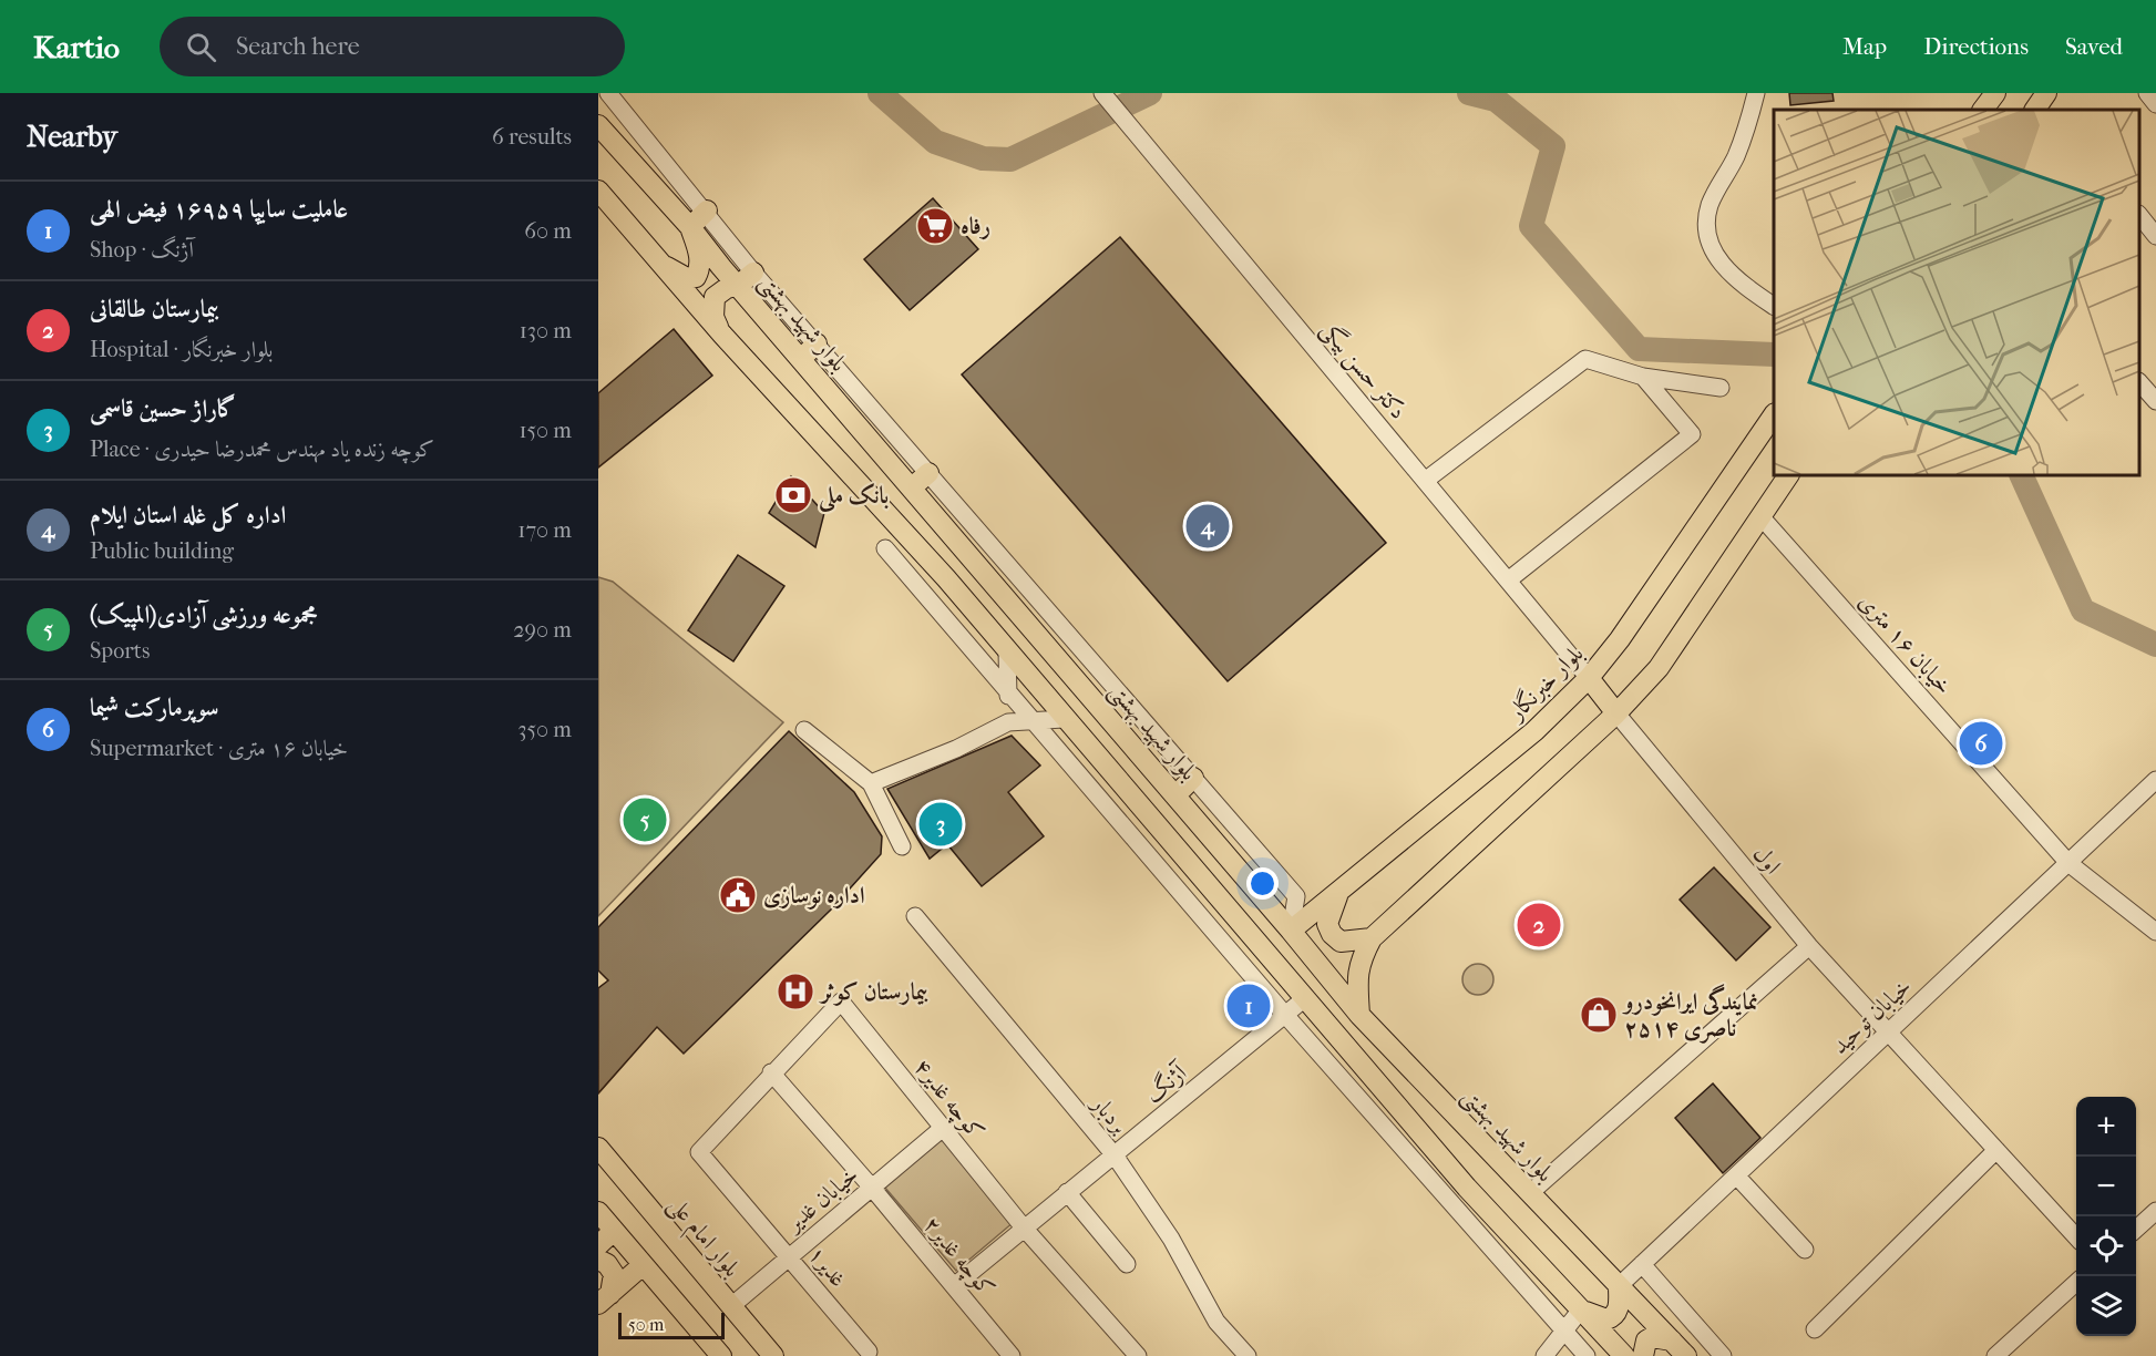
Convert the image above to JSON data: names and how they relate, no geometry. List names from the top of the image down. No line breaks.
{"streets":{"main road":["بلوار شهید بهشتی","بلوار خبرنگار","بلوار امام على"],"street":["دکتر حسن بیگی","خیابان ۱۶ متری","اول","خیابان توحید","آژنگ","کوچه غدیر۴","بردبار","خیابان غدیر","کوچه غدیر۲","غدیر۱"]},"crossings":[["بلوار شهید بهشتی","بلوار خبرنگار"],["بلوار شهید بهشتی","خیابان توحید"],["دکتر حسن بیگی","بلوار خبرنگار"],["خیابان ۱۶ متری","خیابان توحید"],["اول","خیابان توحید"],["آژنگ","کوچه غدیر۴"],["آژنگ","بردبار"],["آژنگ","کوچه غدیر۲"],["کوچه غدیر۴","خیابان غدیر"],["کوچه غدیر۴","کوچه غدیر۲"],["کوچه غدیر۴","غدیر۱"],["خیابان غدیر","بلوار امام على"],["خیابان غدیر","کوچه غدیر۲"],["خیابان غدیر","غدیر۱"],["کوچه غدیر۲","غدیر۱"]],"places":{"supermarket":["رفاه"],"bank":["بانک ملی"],"public building":["اداره نوسازی"],"hospital":["بیمارستان کوثر"],"shop":["نمایندگی ایرانخودرو ناصری ۲۵۱۴"]},"scale_bar":"50 m","page":{"header":"Kartio","search":"Search here","nav":["Map","Directions","Saved"],"heading":["Nearby","6 results"],"list":[{"mark":"1","name":"عاملیت سایپا ۱۶۹۵۹ فیض الهی","note":"Shop · آژنگ","value":"60 m"},{"mark":"2","name":"بیمارستان طالقانی","note":"Hospital · بلوار خبرنگار","value":"130 m"},{"mark":"3","name":"گاراژ حسین قاسمی","note":"Place · کوچه زنده یاد مهندس محمدرضا حیدری","value":"150 m"},{"mark":"4","name":"اداره کل غله استان ایلام","note":"Public building","value":"170 m"},{"mark":"5","name":"مجموعه ورزشی آزادی(المپیک)","note":"Sports","value":"290 m"},{"mark":"6","name":"سوپرمارکت شیما","note":"Supermarket · خیابان ۱۶ متری","value":"350 m"}],"pins":["4","6","5","3","2","1"],"map_buttons":["+","−"],"scale":"50 m"}}
